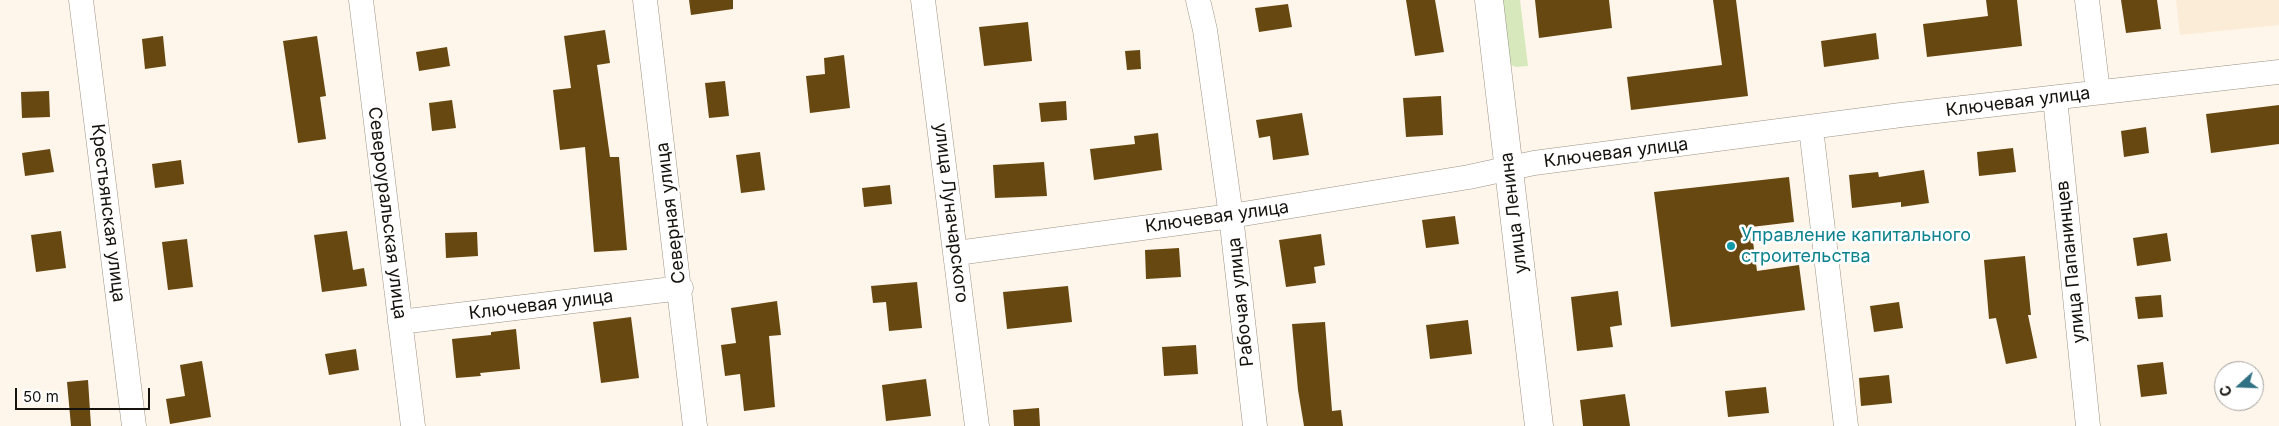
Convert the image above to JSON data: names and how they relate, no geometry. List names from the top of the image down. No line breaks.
{"streets":{"main road":["улица Ленина"],"street":["Ключевая улица","Крестьянская улица","Североуральская улица","Северная улица","улица Луначарского","улица Папанинцев","Рабочая улица"]},"crossings":[["Ключевая улица","Североуральская улица"],["Ключевая улица","Северная улица"],["Ключевая улица","улица Луначарского"],["Ключевая улица","улица Ленина"],["Ключевая улица","улица Папанинцев"],["Ключевая улица","Рабочая улица"]],"places":["Управление капитального строительства"],"scale_bar":"50 m","north":"left"}
